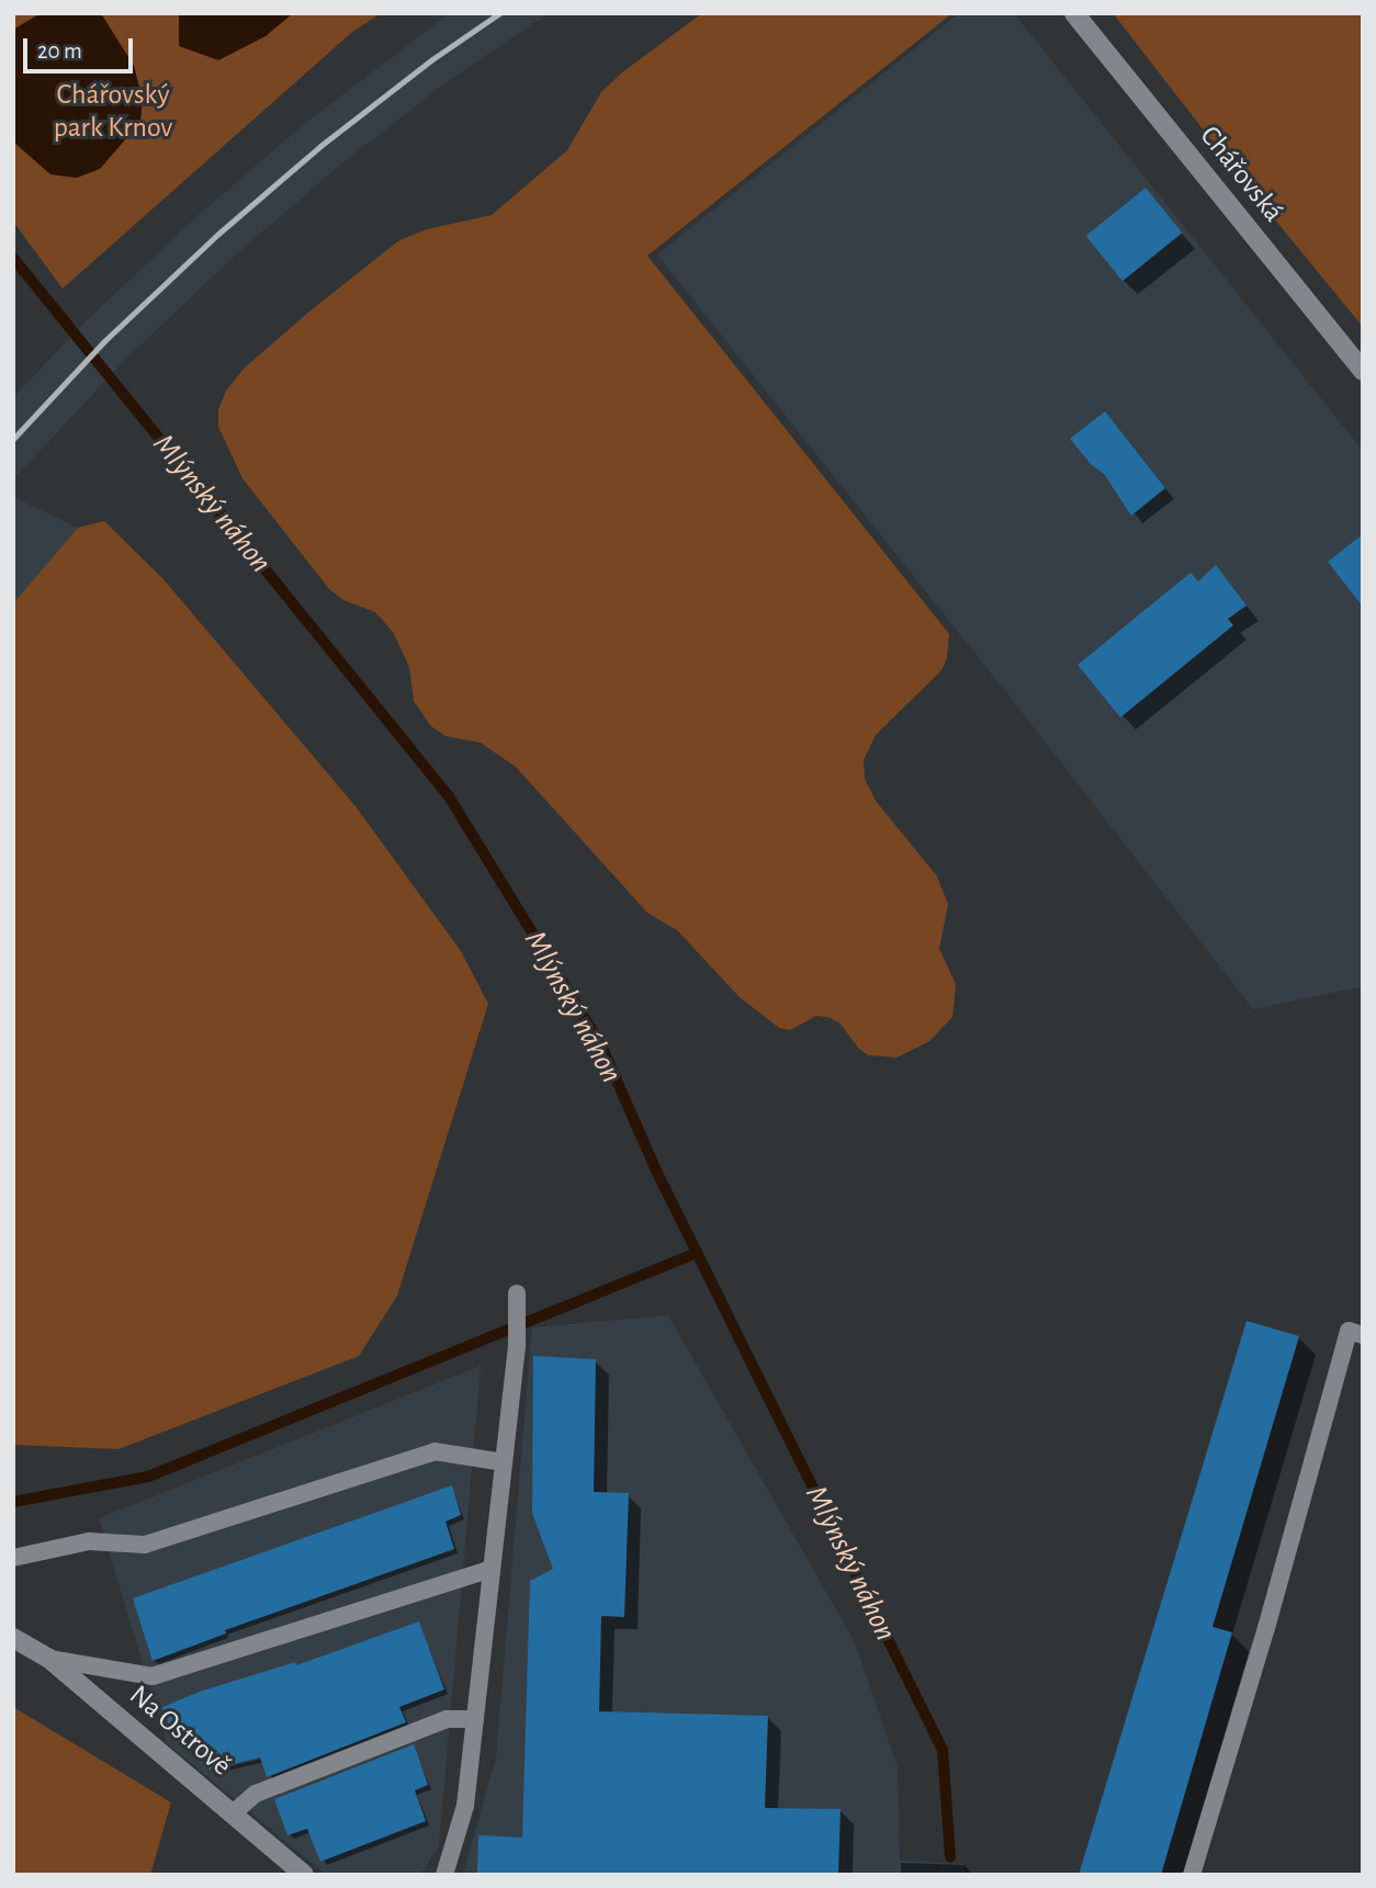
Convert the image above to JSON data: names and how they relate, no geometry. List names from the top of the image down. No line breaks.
{"streets":{"street":["Chářovská","Na Ostrově"]},"water":["Mlýnský náhon"],"parks":["Chářovský park Krnov"],"scale_bar":"20 m"}
